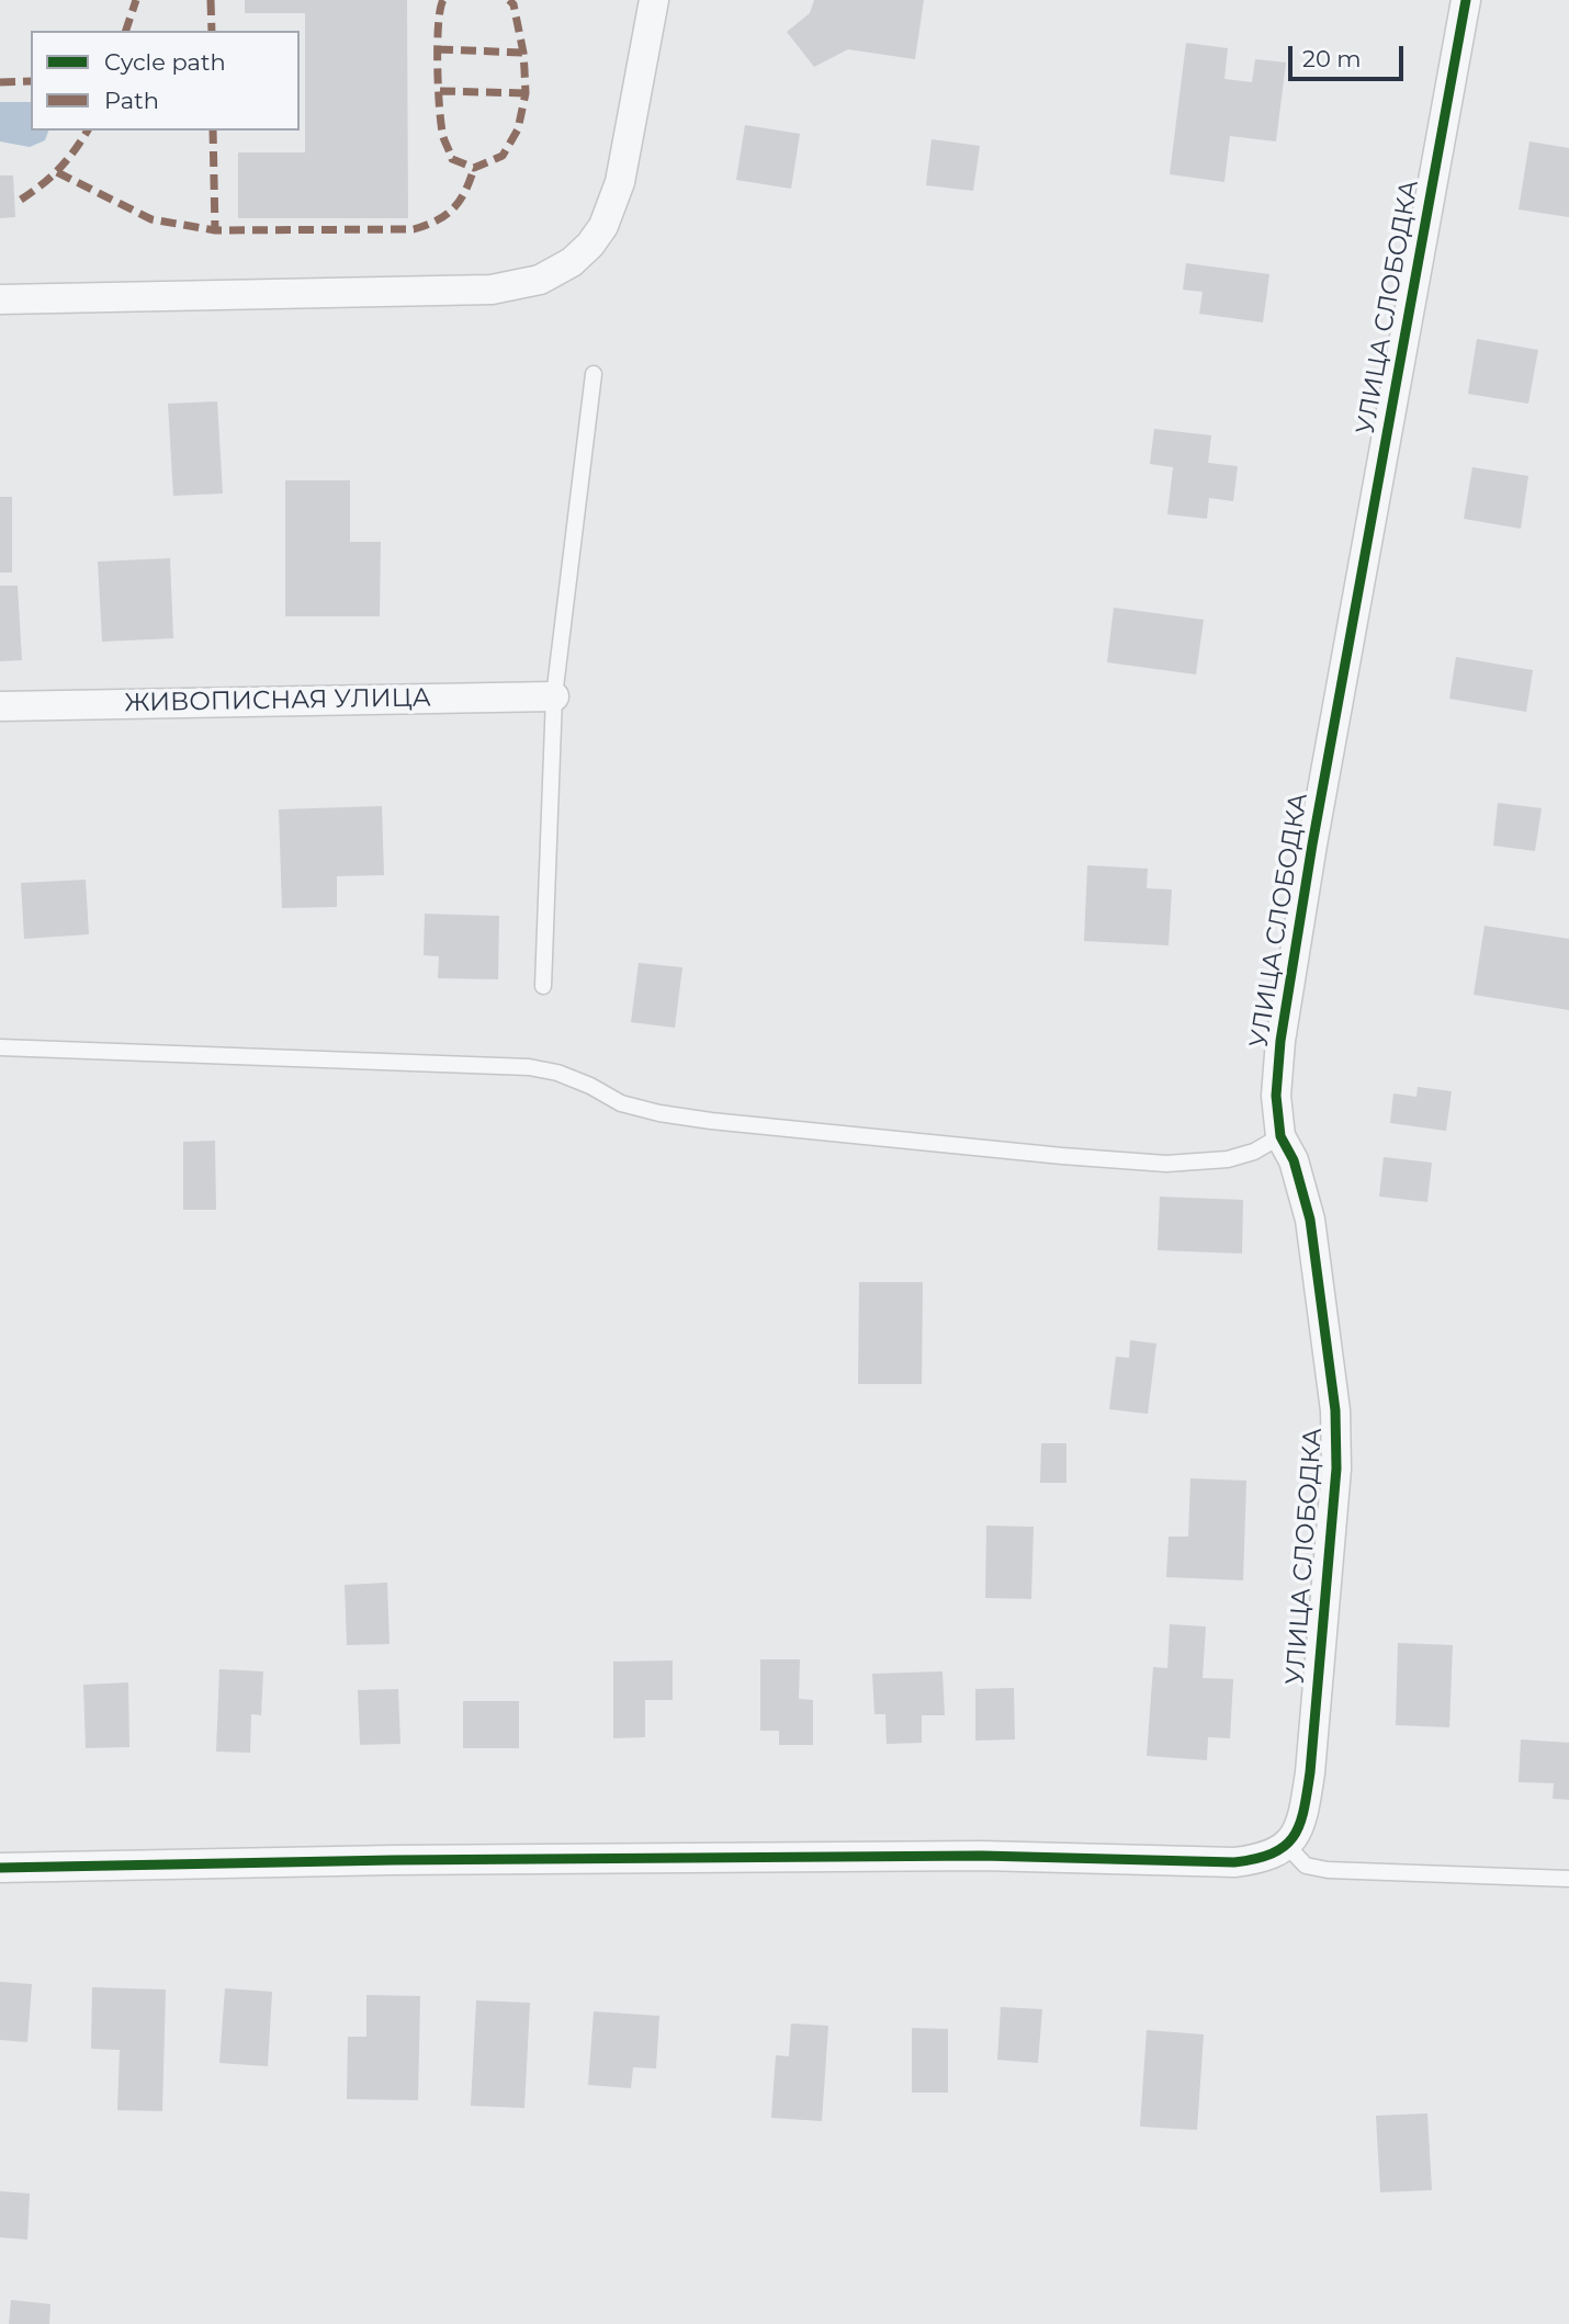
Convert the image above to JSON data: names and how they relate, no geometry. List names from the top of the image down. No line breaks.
{"streets":{"street":["УЛИЦА СЛОБОДКА","ЖИВОПИСНАЯ УЛИЦА"]},"legend":["Cycle path","Path"],"scale_bar":"20 m"}
